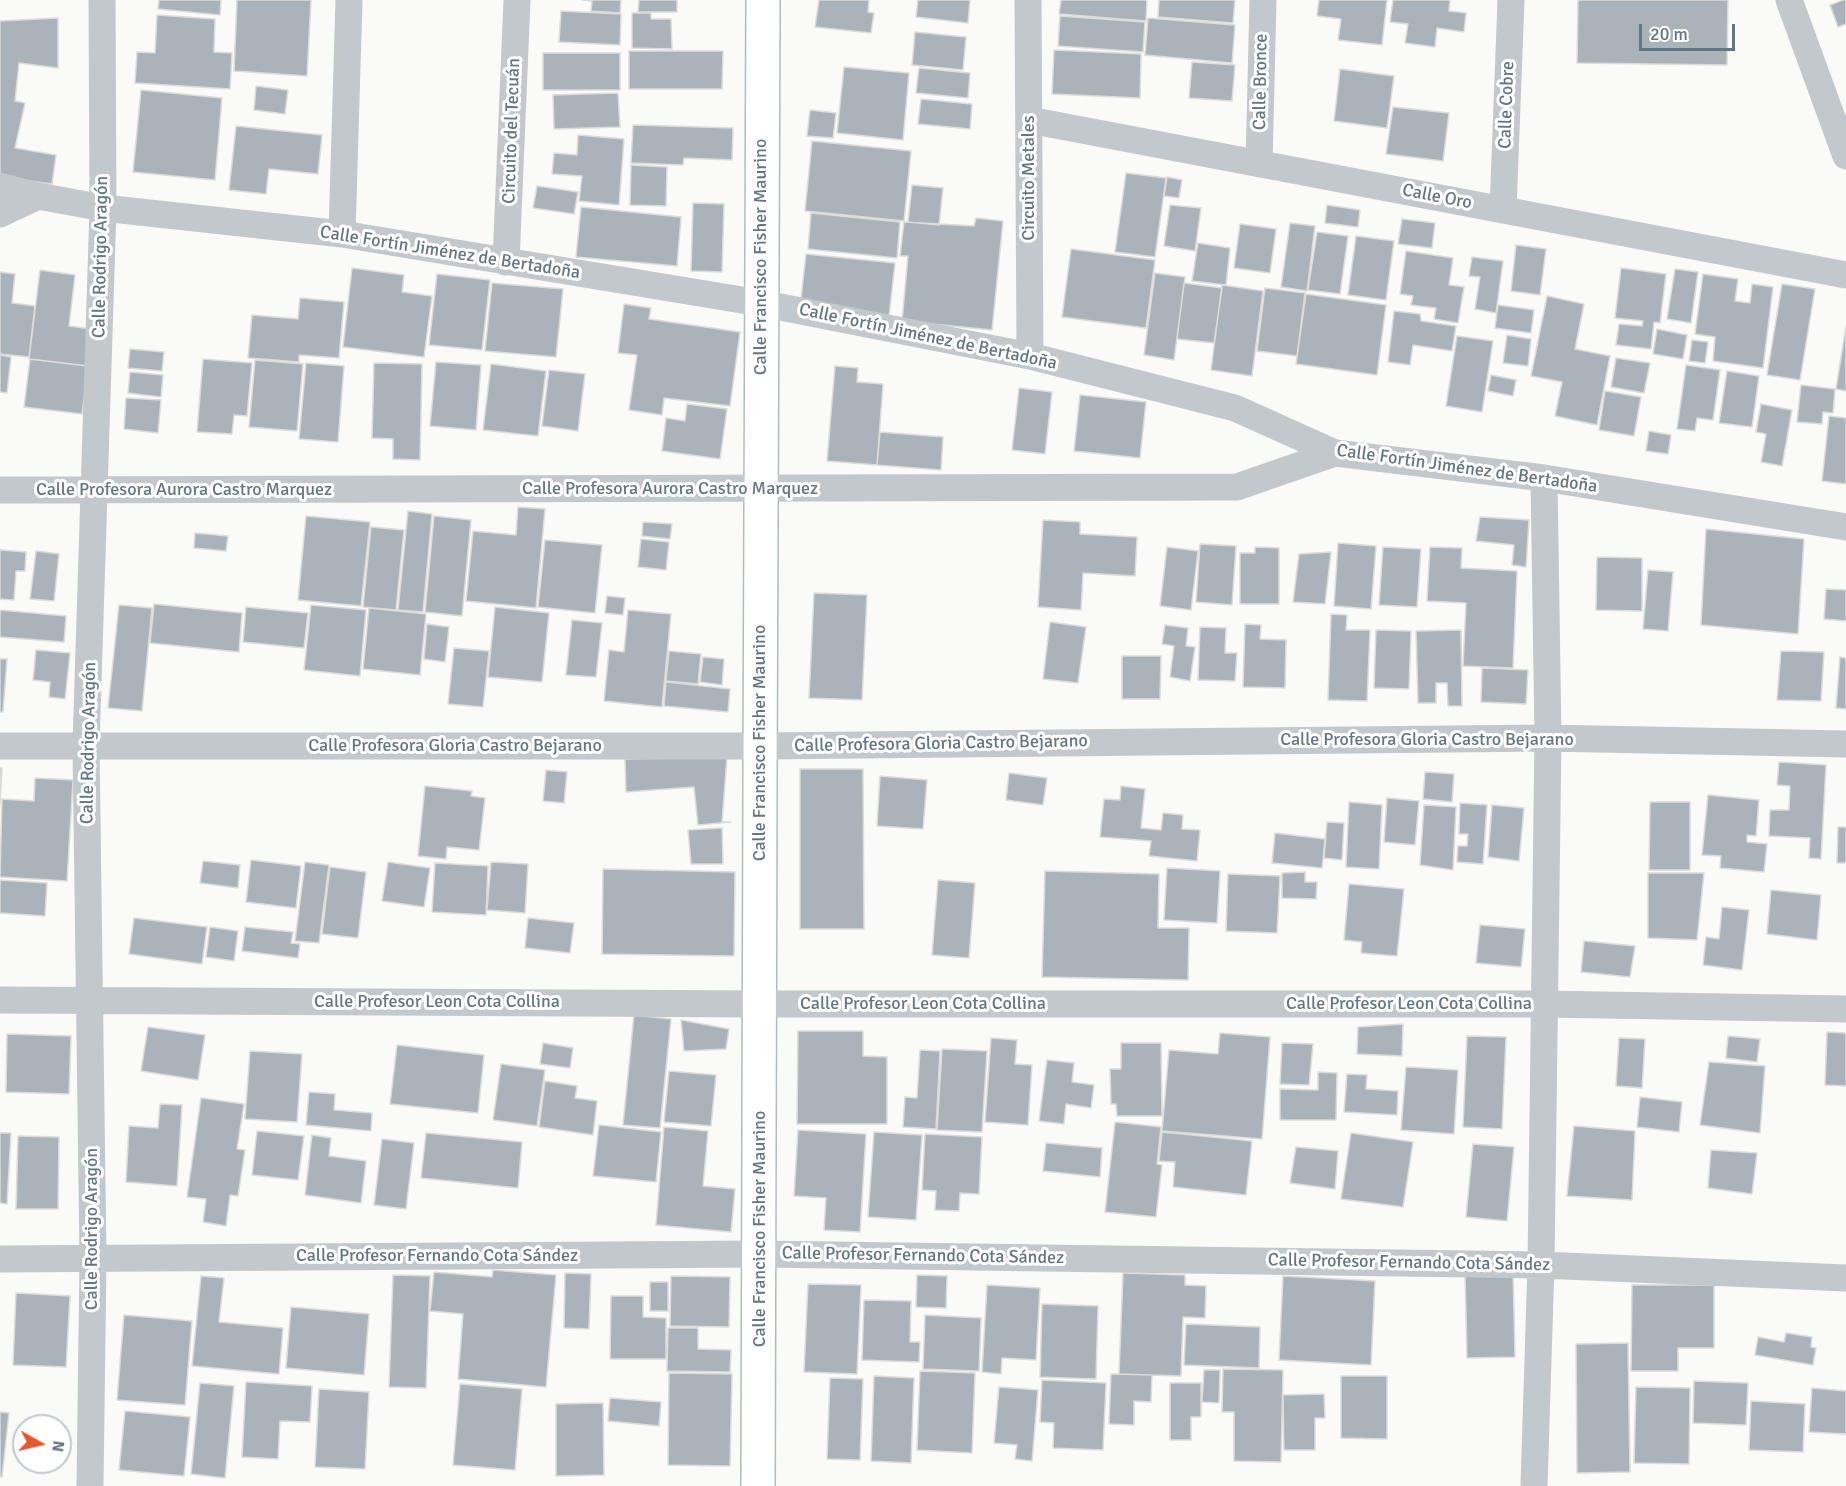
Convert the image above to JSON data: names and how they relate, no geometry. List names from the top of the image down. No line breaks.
{"streets":{"street":["Calle Bronce","Calle Cobre","Circuito del Tecuán","Circuito Metales","Calle Oro","Calle Fortín Jiménez de Bertadoña","Calle Rodrigo Aragón","Calle Francisco Fisher Maurino","Calle Profesora Aurora Castro Marquez","Calle Profesora Gloria Castro Bejarano","Calle Profesor Leon Cota Collina","Calle Profesor Fernando Cota Sández"]},"crossings":[["Calle Bronce","Calle Oro"],["Calle Cobre","Calle Oro"],["Circuito del Tecuán","Calle Fortín Jiménez de Bertadoña"],["Circuito Metales","Calle Oro"],["Circuito Metales","Calle Fortín Jiménez de Bertadoña"],["Calle Fortín Jiménez de Bertadoña","Calle Rodrigo Aragón"],["Calle Fortín Jiménez de Bertadoña","Calle Francisco Fisher Maurino"],["Calle Fortín Jiménez de Bertadoña","Calle Profesora Aurora Castro Marquez"],["Calle Rodrigo Aragón","Calle Profesora Aurora Castro Marquez"],["Calle Rodrigo Aragón","Calle Profesora Gloria Castro Bejarano"],["Calle Rodrigo Aragón","Calle Profesor Leon Cota Collina"],["Calle Rodrigo Aragón","Calle Profesor Fernando Cota Sández"],["Calle Francisco Fisher Maurino","Calle Profesora Aurora Castro Marquez"],["Calle Francisco Fisher Maurino","Calle Profesora Gloria Castro Bejarano"],["Calle Francisco Fisher Maurino","Calle Profesor Leon Cota Collina"],["Calle Francisco Fisher Maurino","Calle Profesor Fernando Cota Sández"]],"scale_bar":"20 m","north":"right"}
